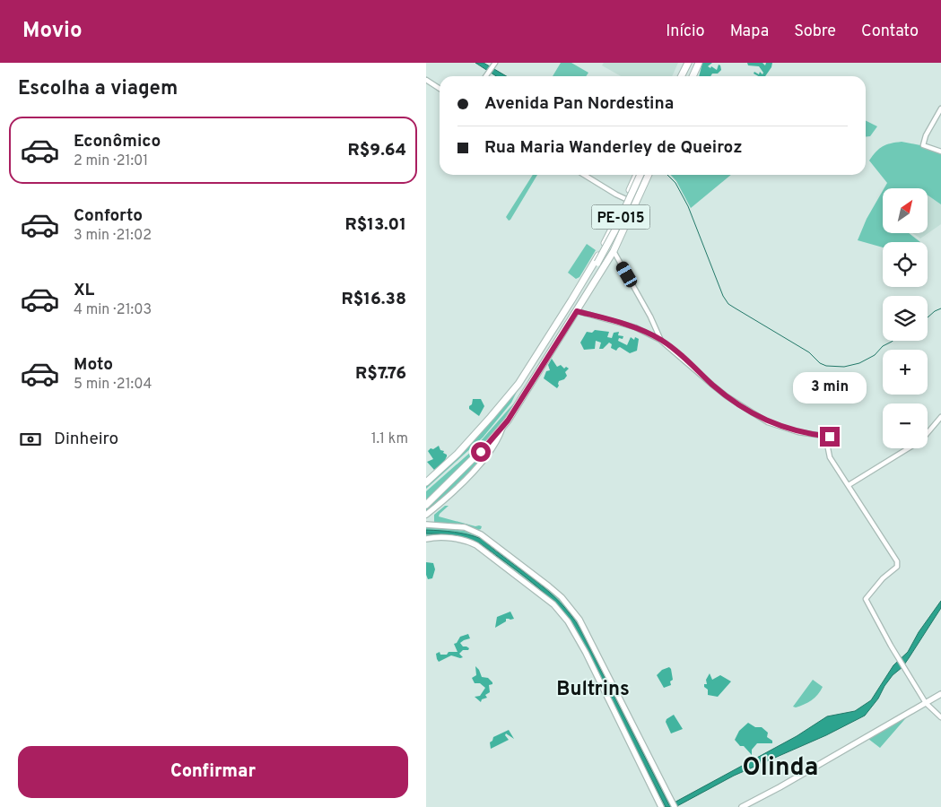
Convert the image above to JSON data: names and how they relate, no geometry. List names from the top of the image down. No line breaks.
{"streets":{"highway":["PE-015"]},"districts":["Bultrins","Olinda"],"north":"top right","page":{"header":"Movio","nav":["Início","Mapa","Sobre","Contato"],"heading":"Escolha a viagem","banner":["Avenida Pan Nordestina","Rua Maria Wanderley de Queiroz"],"list":[{"name":"Econômico","note":"2 min · 21:01","value":"R$9.64"},{"name":"Conforto","note":"3 min · 21:02","value":"R$13.01"},{"name":"XL","note":"4 min · 21:03","value":"R$16.38"},{"name":"Moto","note":"5 min · 21:04","value":"R$7.76"}],"map_buttons":["+","−"],"bubble":"3 min","pay":["Dinheiro","1.1 km"],"buttons":"Confirmar"}}
